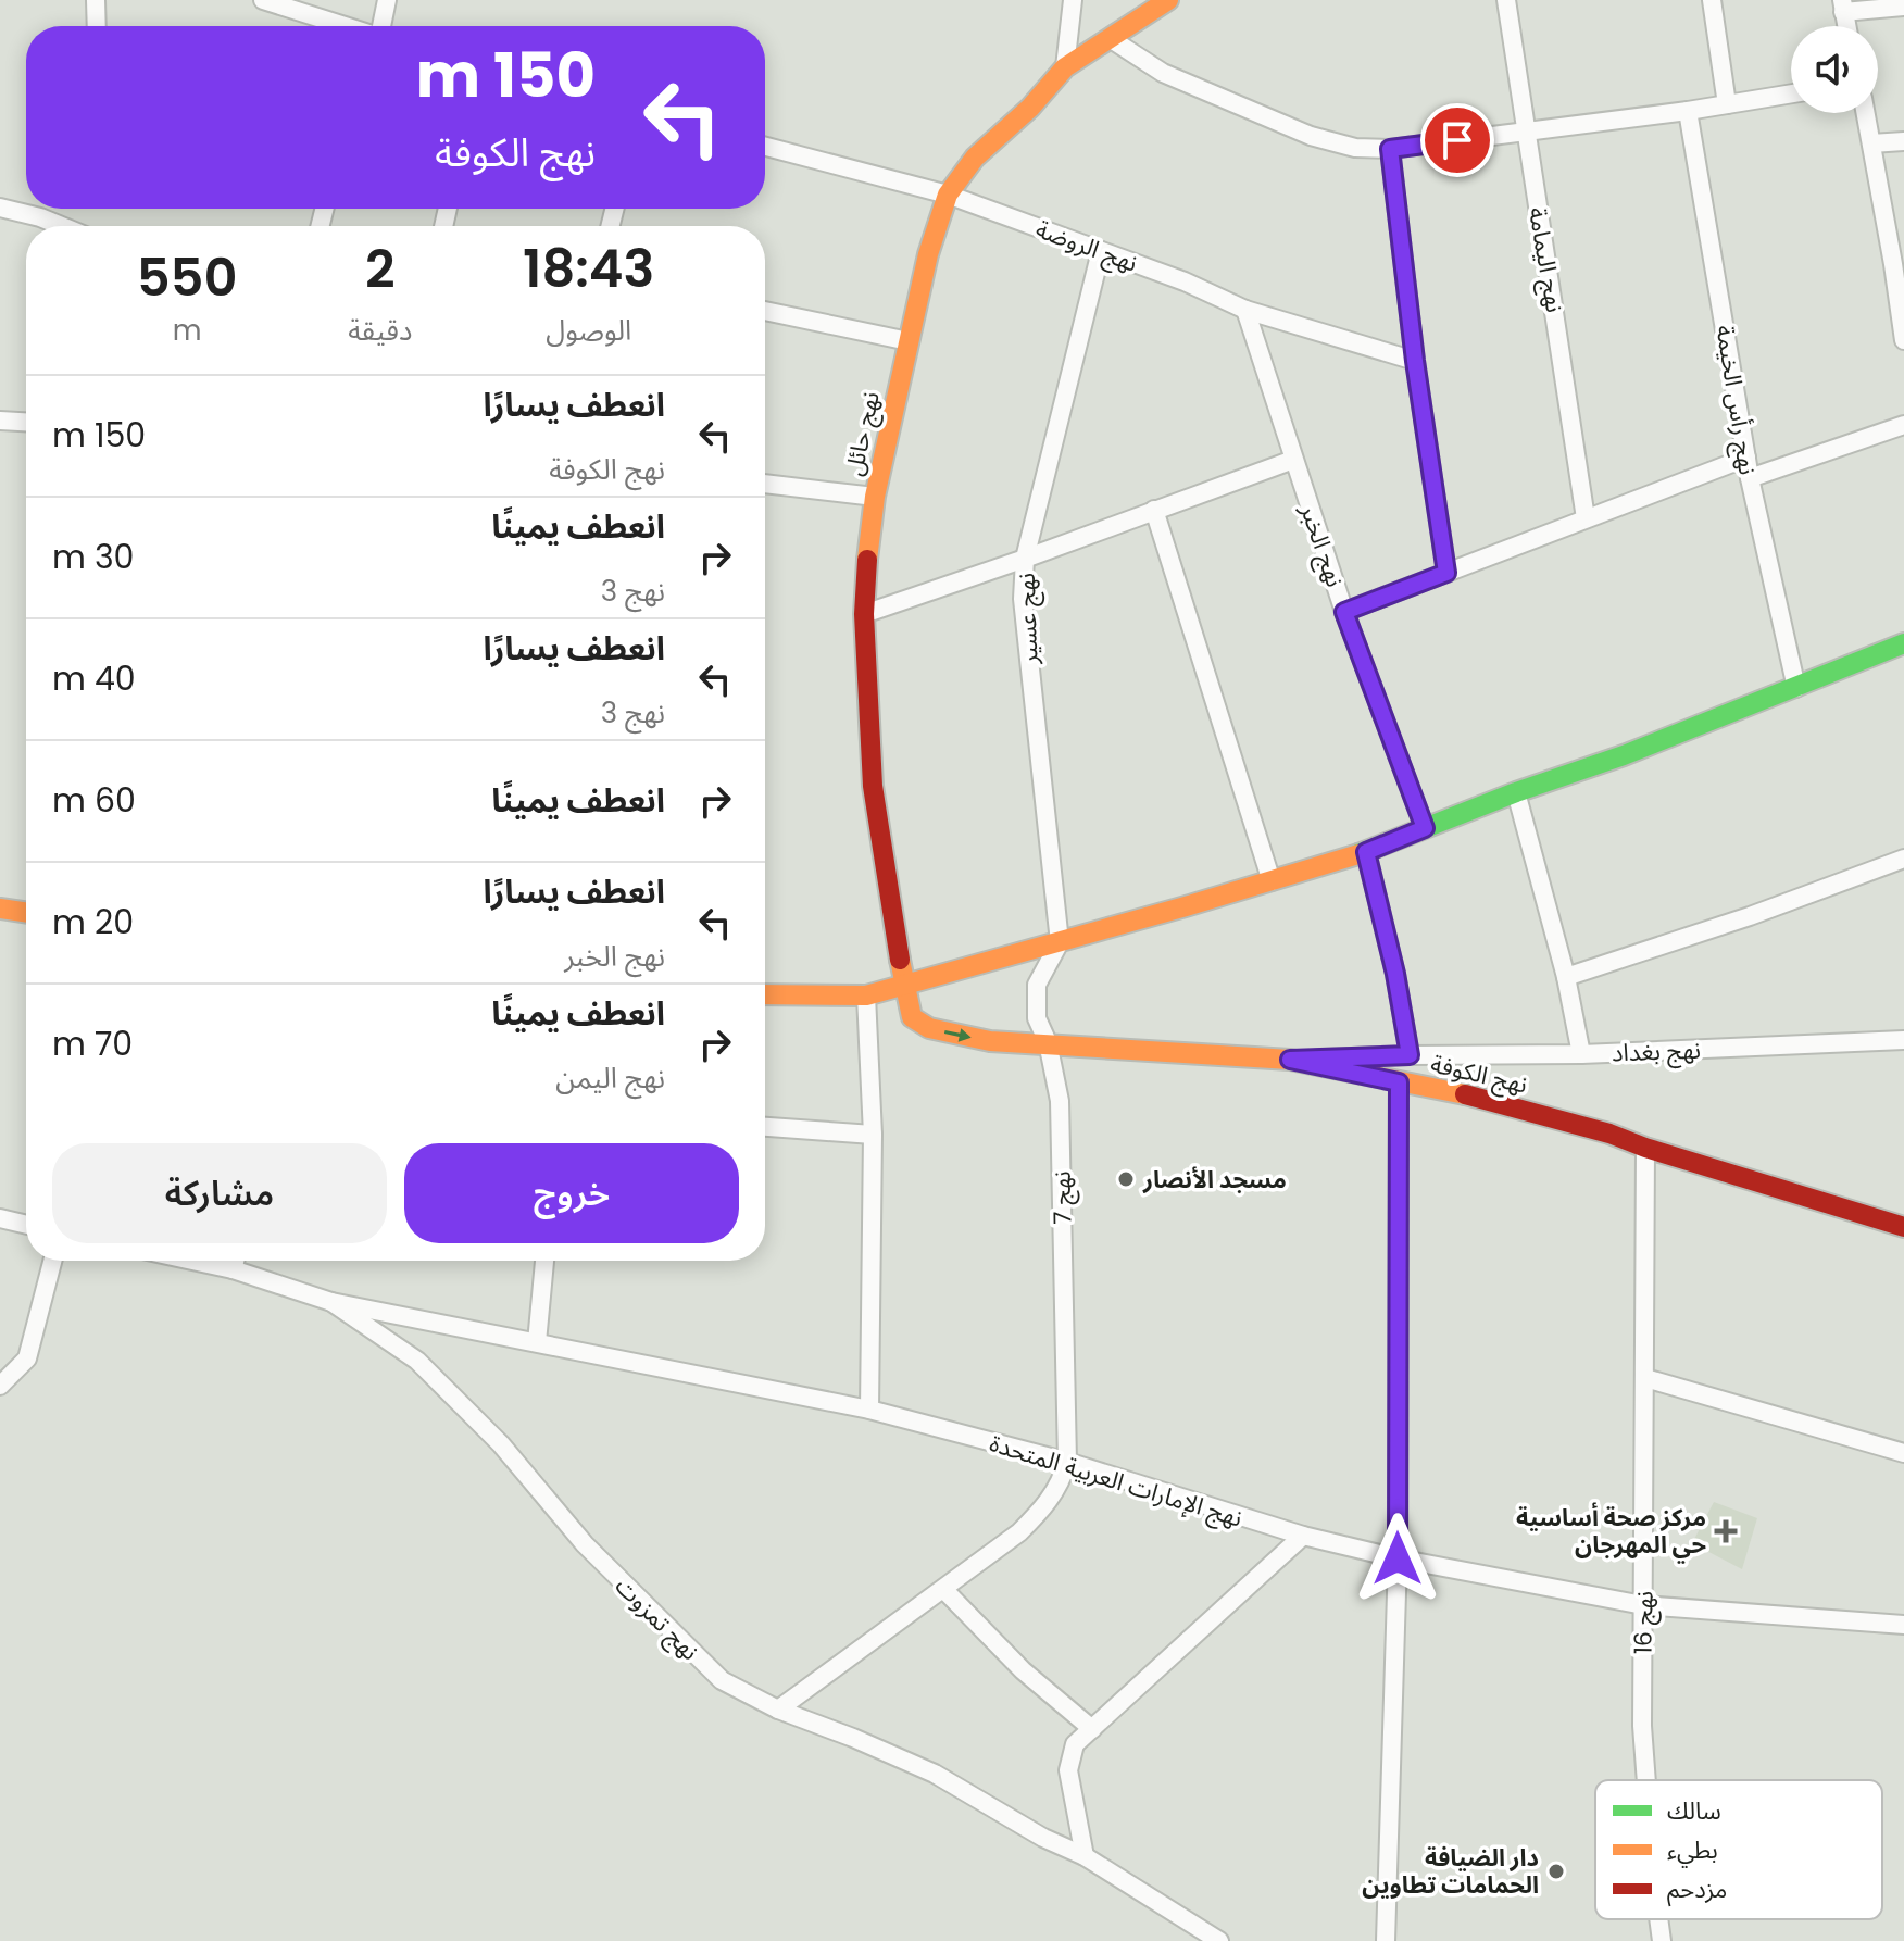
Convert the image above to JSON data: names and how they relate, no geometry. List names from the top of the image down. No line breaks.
{"streets":{"street":["نهج الروضة","نهج اليمامة","نهج رأس الخيمة","نهج حائل","نهج الخبر","نهج عسير","نهج بغداد","نهج الكوفة","نهج 7","نهج الإمارات العربية المتحدة","نهج تمزوت","نهج 16"]},"crossings":[["نهج الروضة","نهج حائل"],["نهج الروضة","نهج الخبر"],["نهج الروضة","نهج عسير"],["نهج حائل","نهج الكوفة"],["نهج عسير","نهج 7"],["نهج بغداد","نهج الكوفة"],["نهج الكوفة","نهج 7"],["نهج الكوفة","نهج 16"],["نهج 7","نهج الإمارات العربية المتحدة"],["نهج الإمارات العربية المتحدة","نهج تمزوت"],["نهج الإمارات العربية المتحدة","نهج 16"]],"places":{"other":["مسجد الأنصار","دار الضيافة الحمامات تطاوين"],"health":["مركز صحة أساسية حي المهرجان"]},"legend":["سالك","بطيء","مزدحم"],"page":{"turn":["150 m","نهج الكوفة"],"eta":["18:43","الوصول","2","دقيقة","550","m"],"list":[{"name":"انعطف يسارًا","note":"نهج الكوفة","value":"150 m"},{"name":"انعطف يمينًا","note":"نهج 3","value":"30 m"},{"name":"انعطف يسارًا","note":"نهج 3","value":"40 m"},{"name":"انعطف يمينًا","value":"60 m"},{"name":"انعطف يسارًا","note":"نهج الخبر","value":"20 m"},{"name":"انعطف يمينًا","note":"نهج اليمن","value":"70 m"}],"buttons":["خروج","مشاركة"]}}
